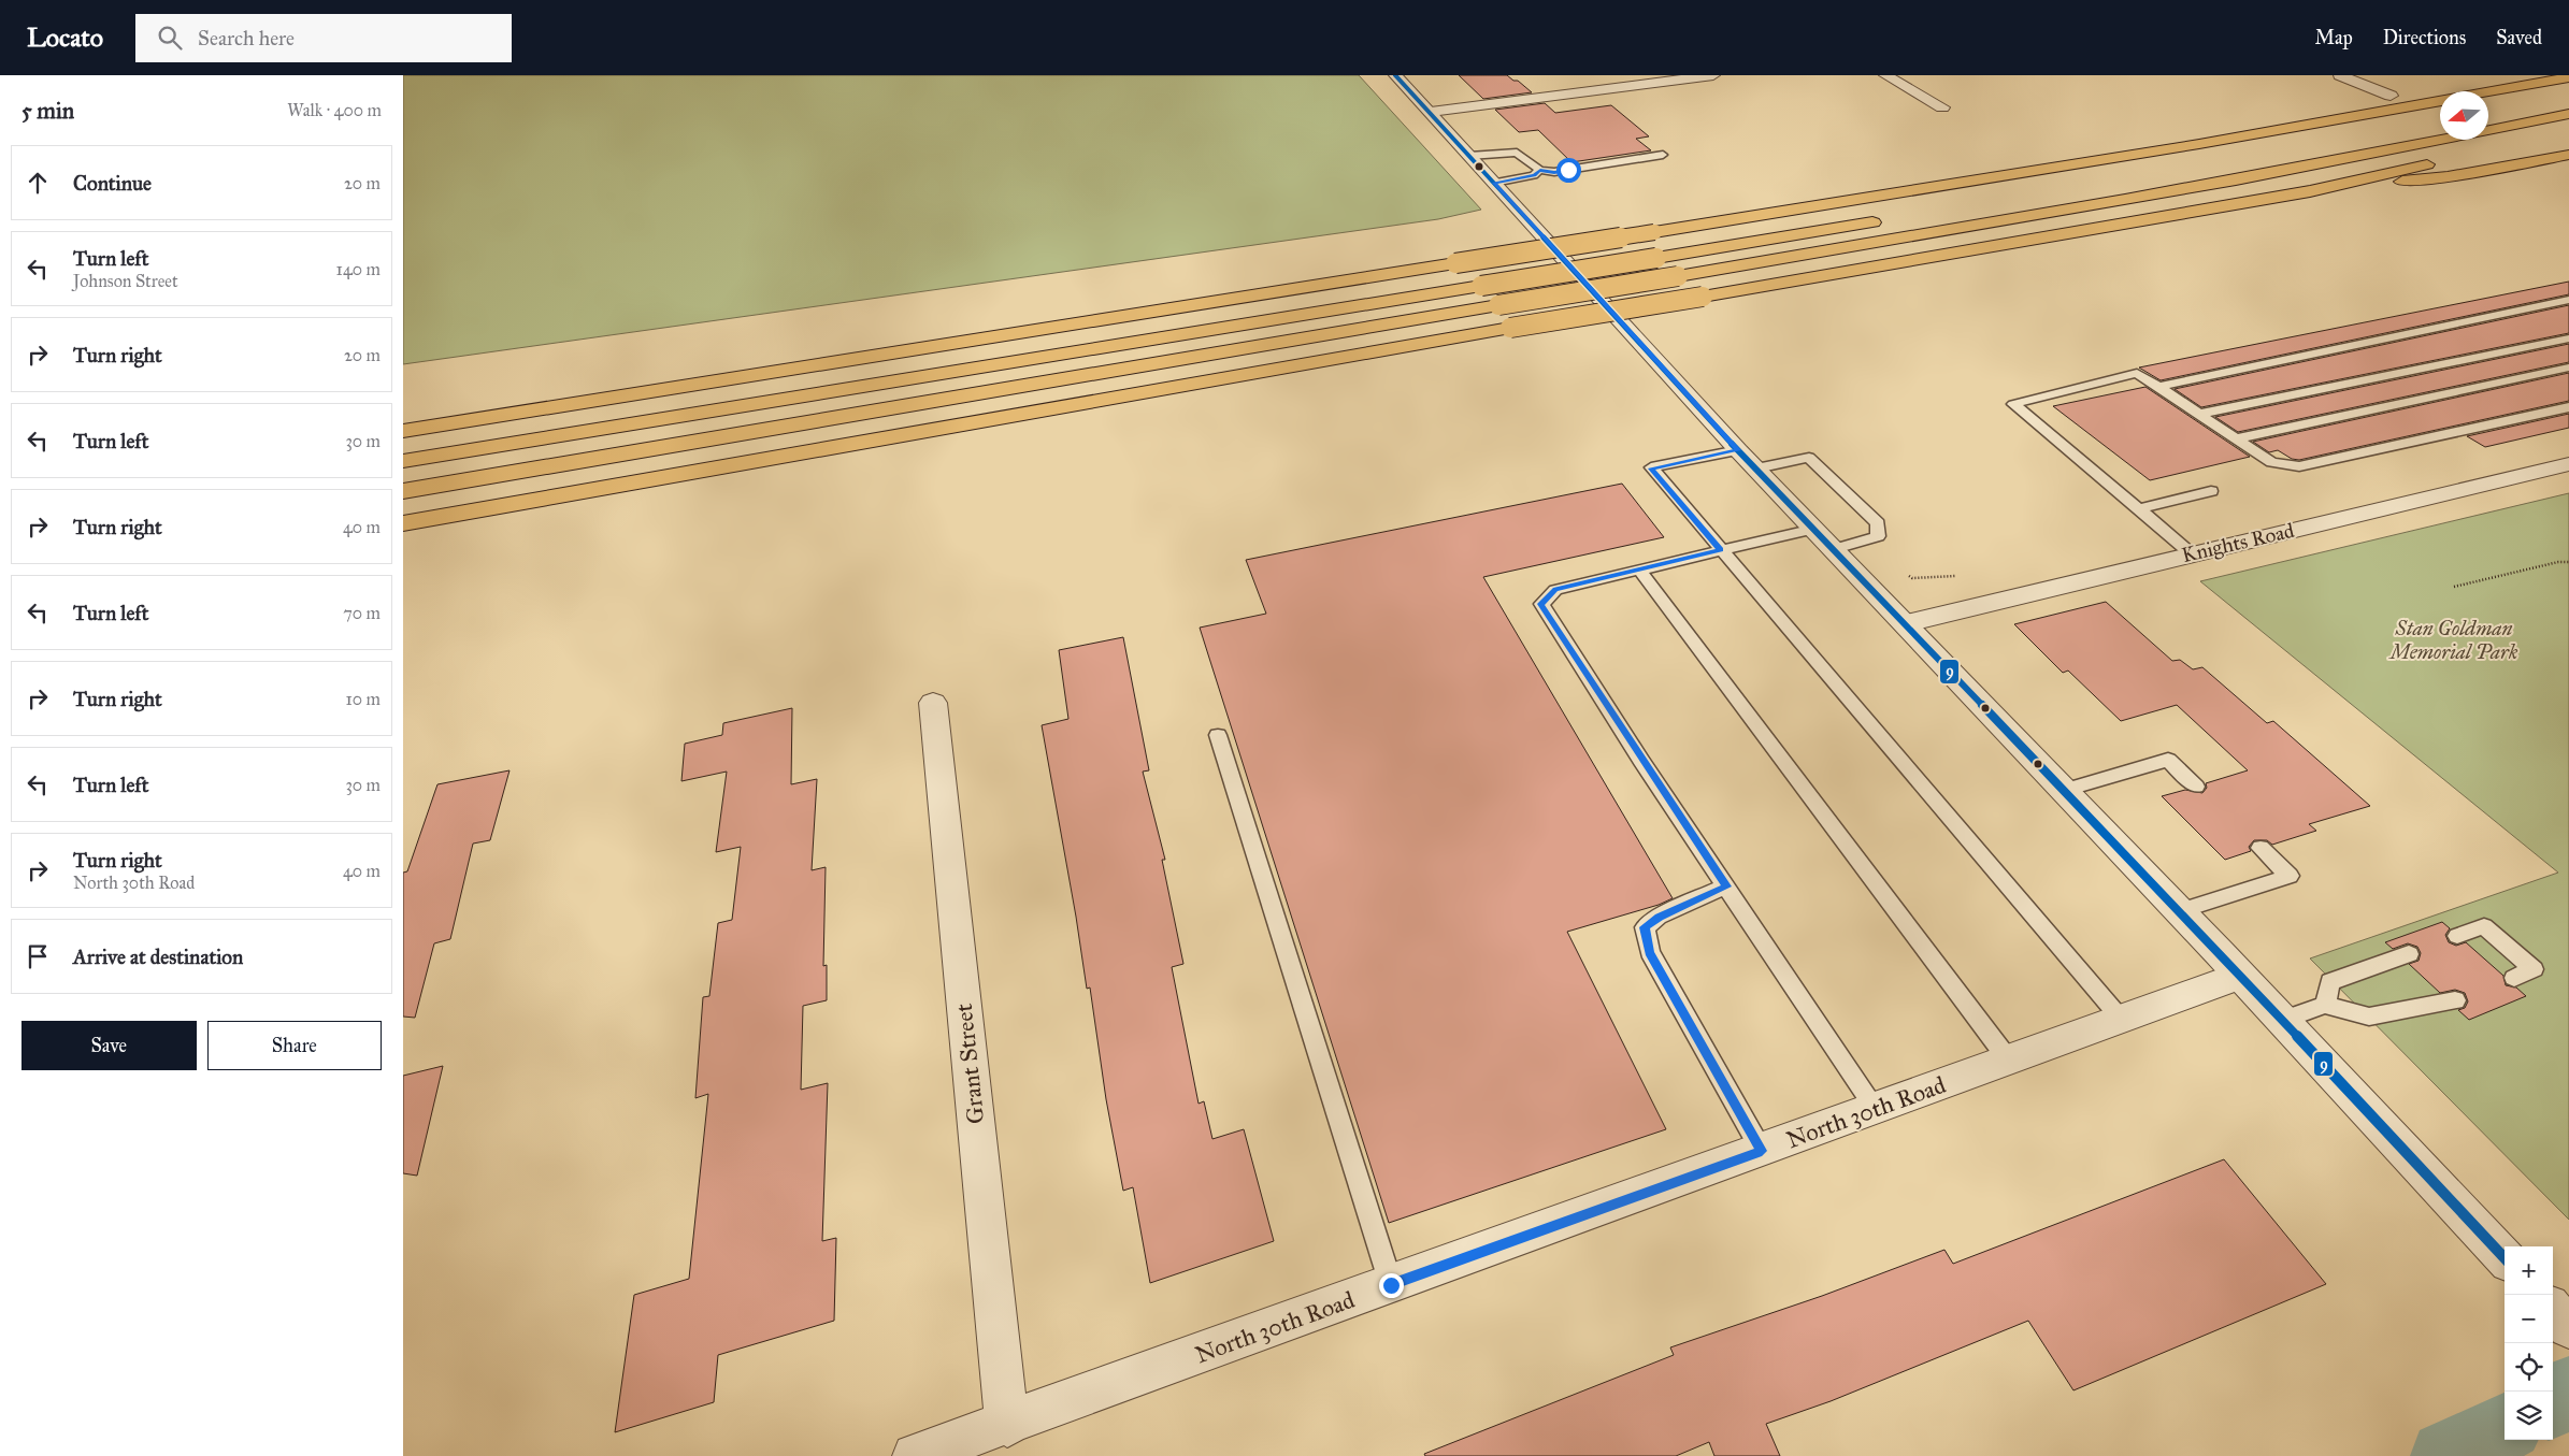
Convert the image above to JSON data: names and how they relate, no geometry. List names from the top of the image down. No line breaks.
{"streets":{"street":["Knights Road","Grant Street","North 30th Road"]},"crossings":[["Grant Street","North 30th Road"]],"parks":["Stan Goldman Memorial Park"],"lines":["transit line 9"],"north":"left","page":{"header":"Locato","search":"Search here","nav":["Map","Directions","Saved"],"heading":["5 min","Walk · 400 m"],"list":[["Continue","20 m"],["Turn left","Johnson Street","140 m"],["Turn right","20 m"],["Turn left","30 m"],["Turn right","40 m"],["Turn left","70 m"],["Turn right","10 m"],["Turn left","30 m"],["Turn right","North 30th Road","40 m"],"Arrive at destination"],"buttons":["Save","Share"],"map_buttons":["+","−"]}}
